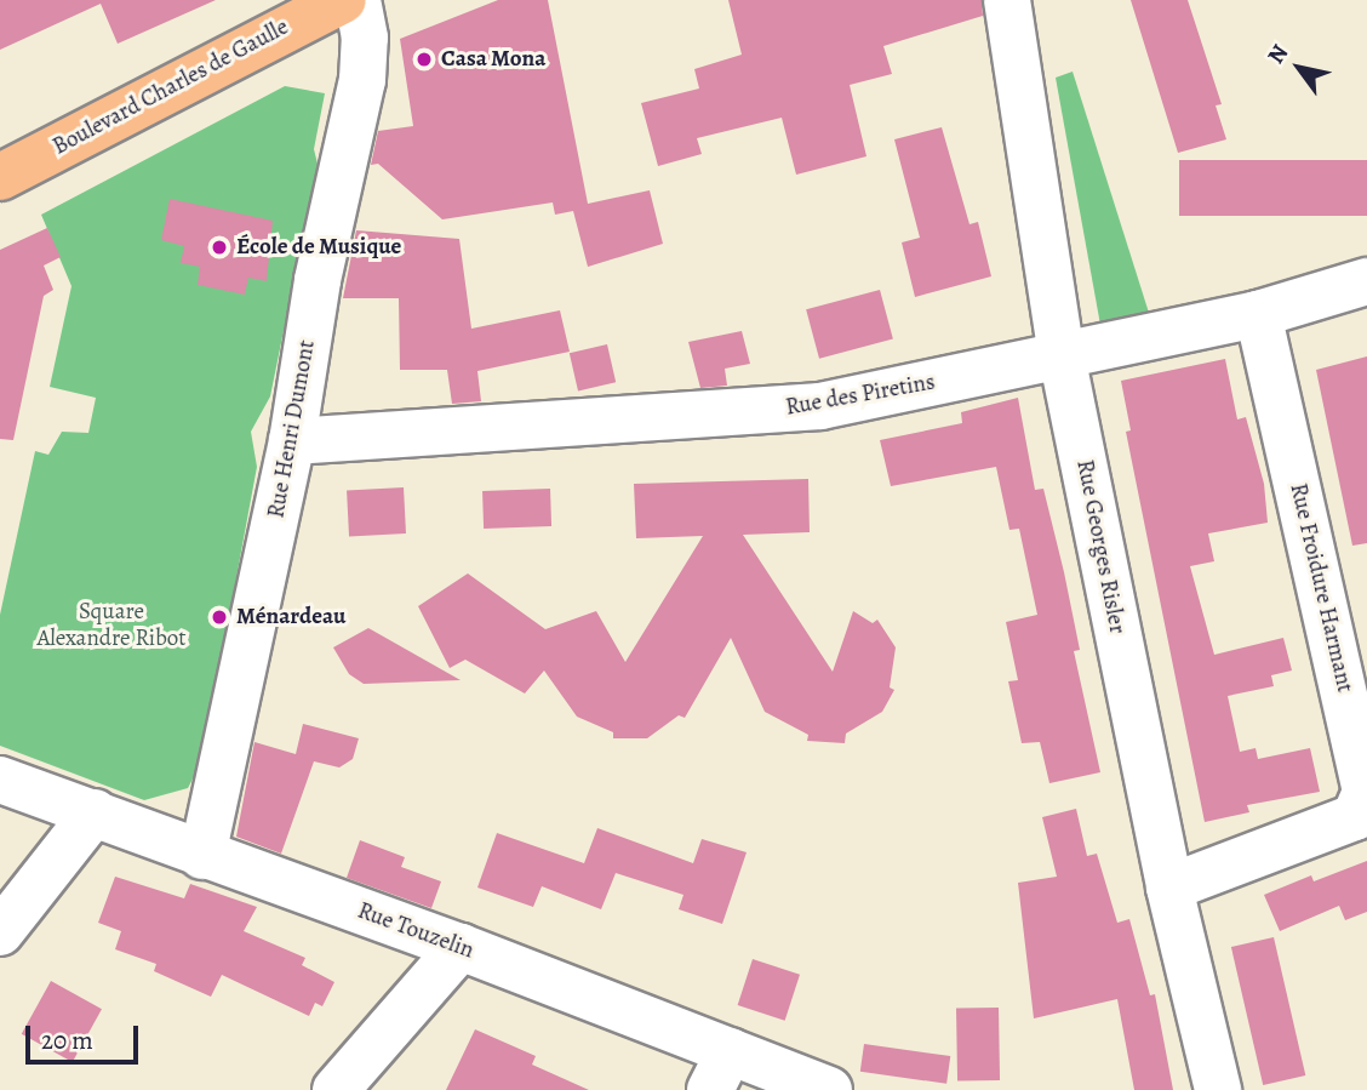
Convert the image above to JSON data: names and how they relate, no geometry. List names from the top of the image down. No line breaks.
{"streets":{"main road":["Boulevard Charles de Gaulle"],"street":["Rue des Piretins","Rue Henri Dumont","Rue Georges Risler","Rue Froidure Harmant","Rue Touzelin"]},"crossings":[["Rue des Piretins","Rue Henri Dumont"],["Rue des Piretins","Rue Georges Risler"],["Rue des Piretins","Rue Froidure Harmant"],["Rue Henri Dumont","Rue Touzelin"],["Rue Georges Risler","Rue Froidure Harmant"]],"parks":["Square Alexandre Ribot"],"places":["Casa Mona","École de Musique","Ménardeau"],"scale_bar":"20 m","north":"top left"}
